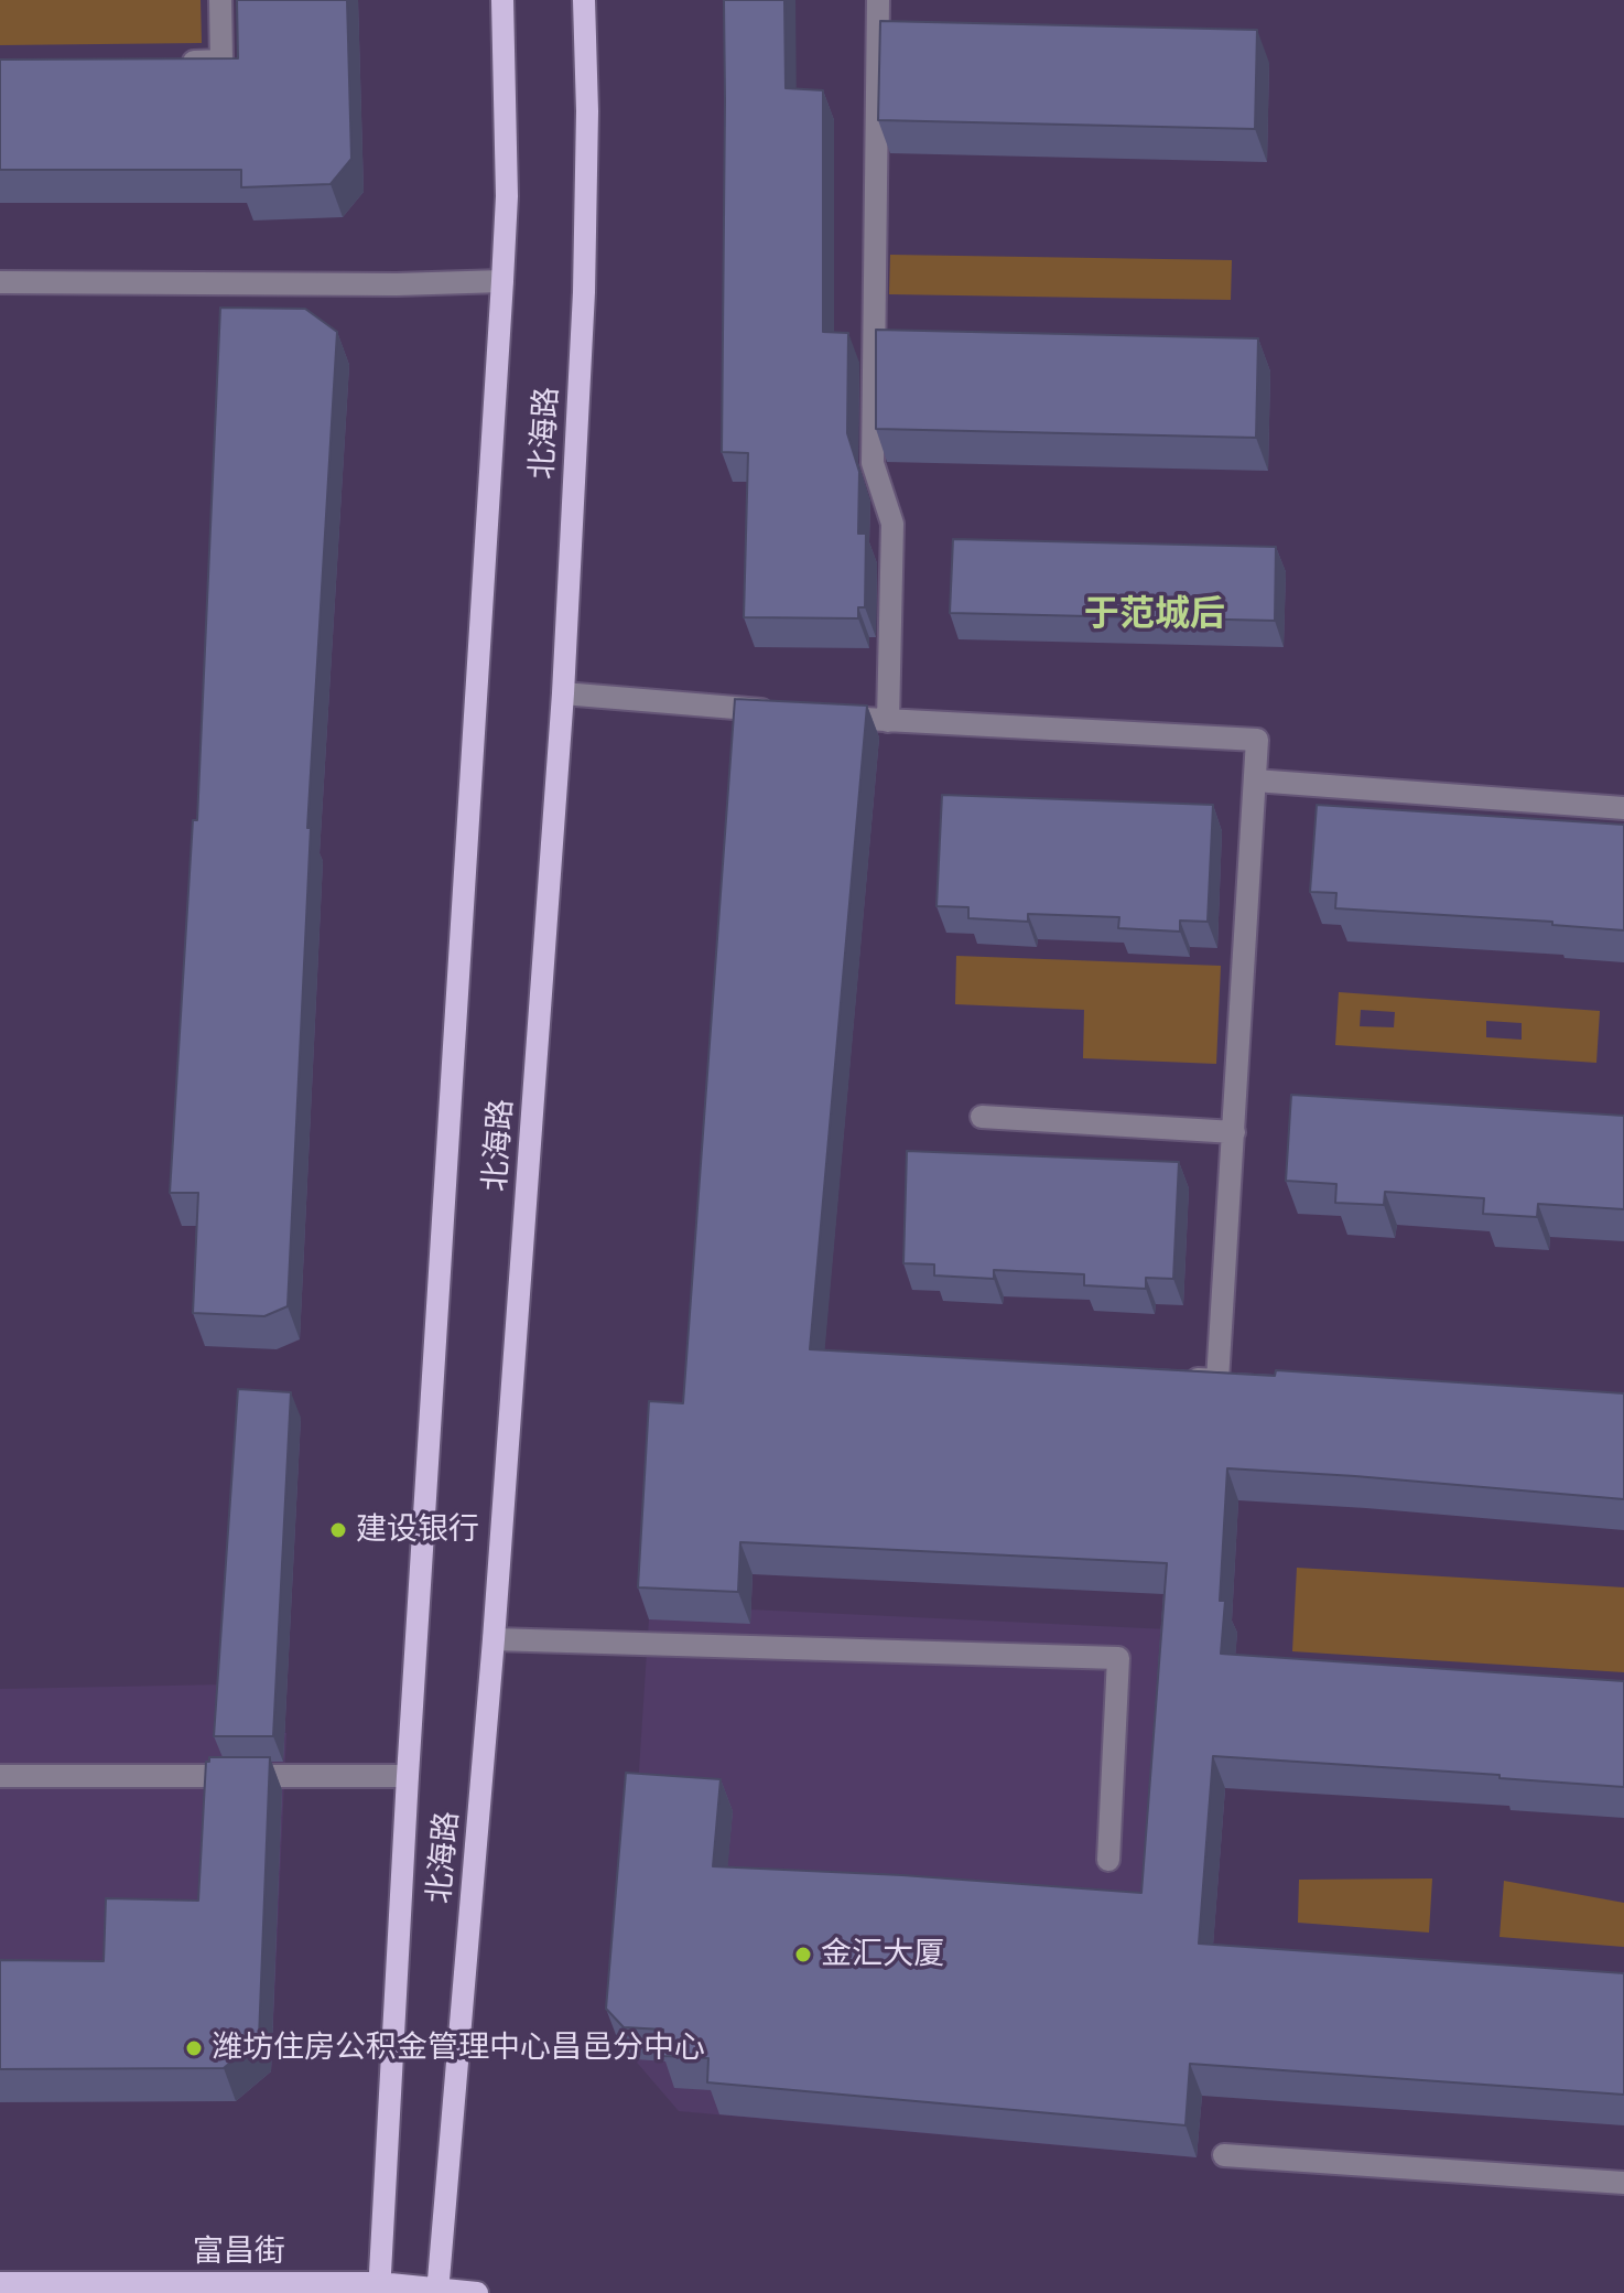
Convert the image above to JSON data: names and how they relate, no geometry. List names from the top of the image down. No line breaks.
{"streets":{"main road":["北海路","富昌街"]},"crossings":[["北海路","富昌街"]],"districts":["于范城后"],"places":["建设银行","金汇大厦","潍坊住房公积金管理中心昌邑分中心"]}
